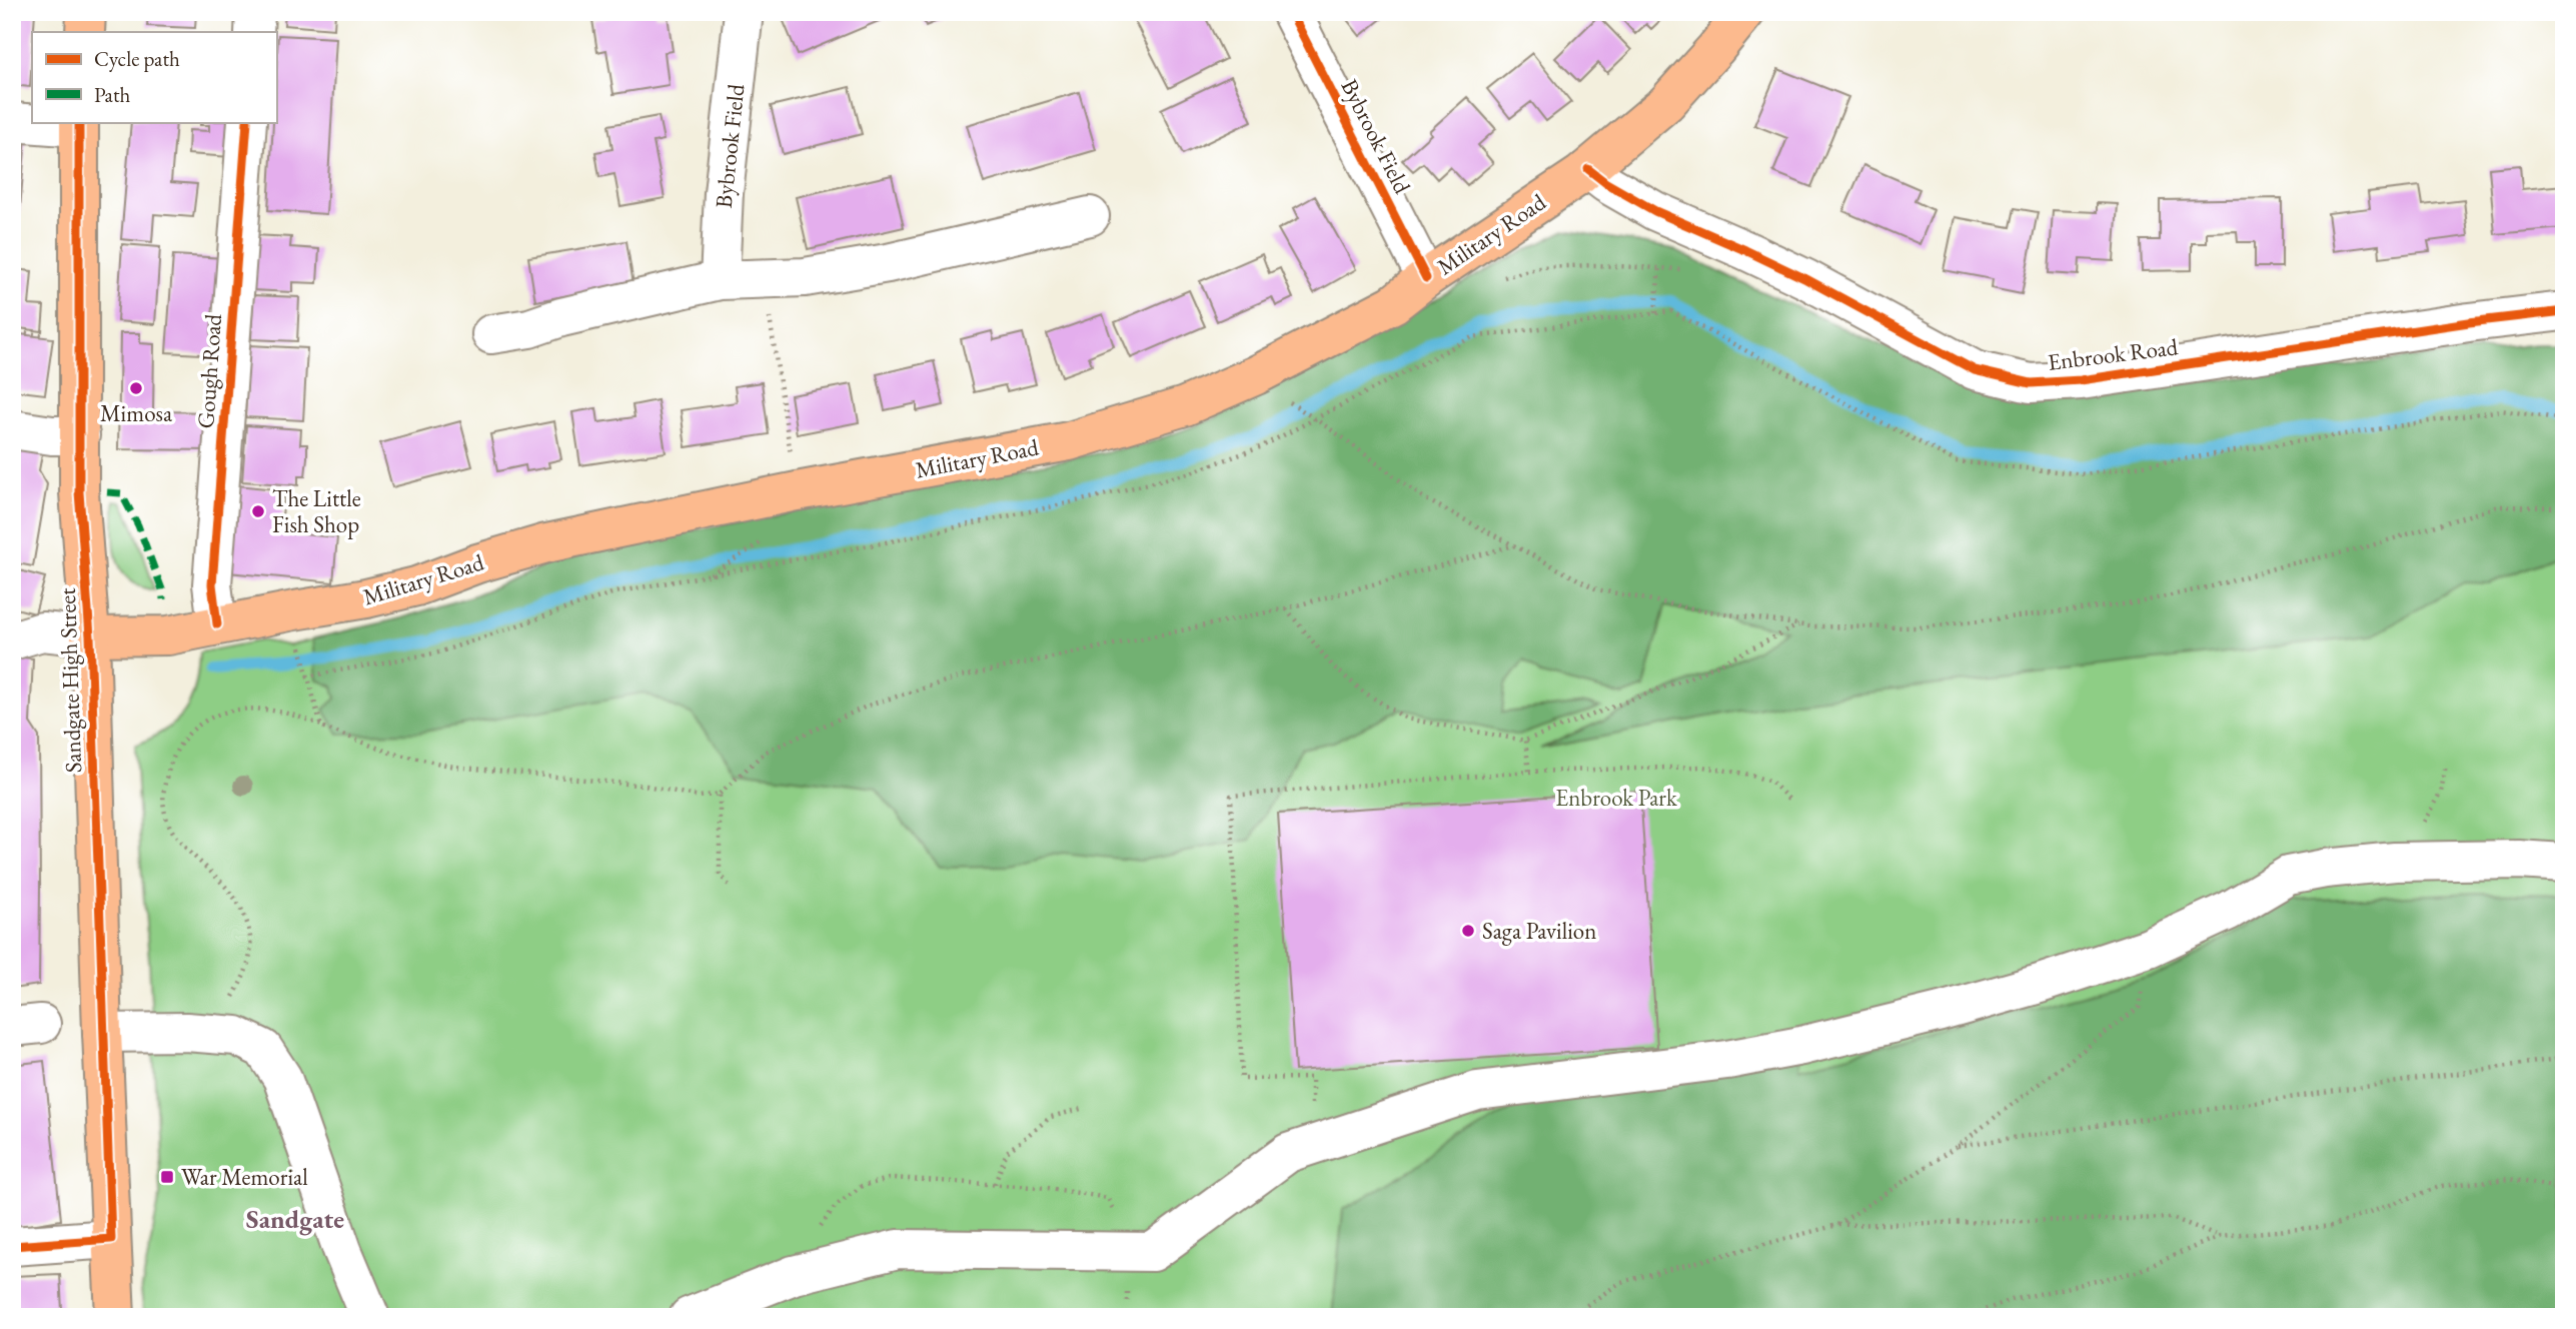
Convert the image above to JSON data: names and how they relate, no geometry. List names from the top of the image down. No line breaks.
{"streets":{"main road":["Military Road","Sandgate High Street"],"street":["Bybrook Field","Enbrook Road","Gough Road"]},"crossings":[["Bybrook Field","Military Road"],["Military Road","Enbrook Road"],["Military Road","Gough Road"],["Military Road","Sandgate High Street"]],"districts":["Sandgate"],"parks":["Enbrook Park"],"places":{"other":["Mimosa","The Little Fish Shop","Saga Pavilion"],"transit":["War Memorial"]},"legend":["Cycle path","Path"]}
